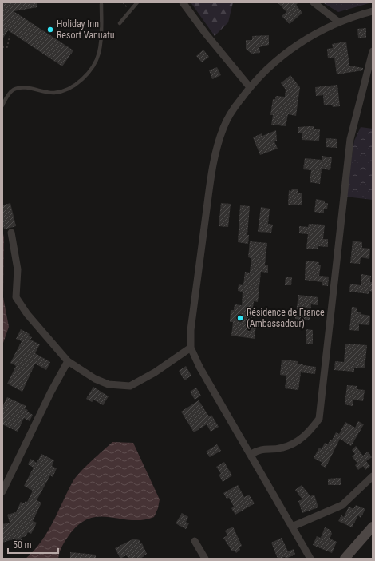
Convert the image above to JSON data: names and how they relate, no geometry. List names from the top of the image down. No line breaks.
{"places":["Holiday Inn Resort Vanuatu","Résidence de France (Ambassadeur)"],"scale_bar":"50 m"}
